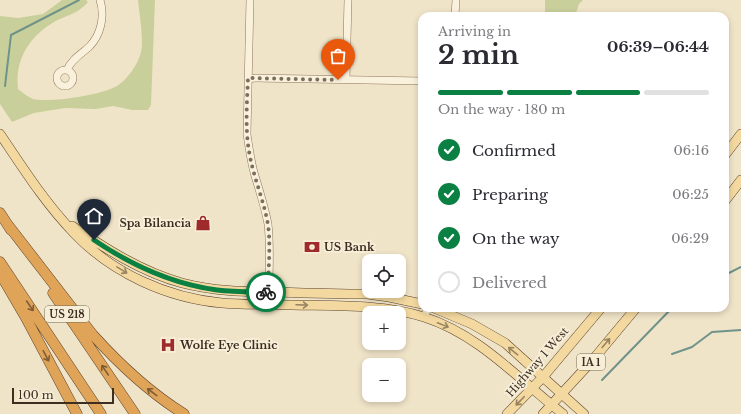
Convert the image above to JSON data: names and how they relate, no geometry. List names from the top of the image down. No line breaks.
{"streets":{"highway":["US 218"],"main road":["Highway 1 West","IA 1"]},"places":{"shop":["Spa Bilancia"],"bank":["US Bank"],"hospital":["Wolfe Eye Clinic"]},"scale_bar":"100 m","page":{"heading":["2 min","Arriving in","06:39–06:44"],"bar":"On the way · 180 m","list":[["Confirmed","06:16"],["Preparing","06:25"],["On the way","06:29"],"Delivered"],"map_buttons":["+","−"],"scale":"100 m"}}
